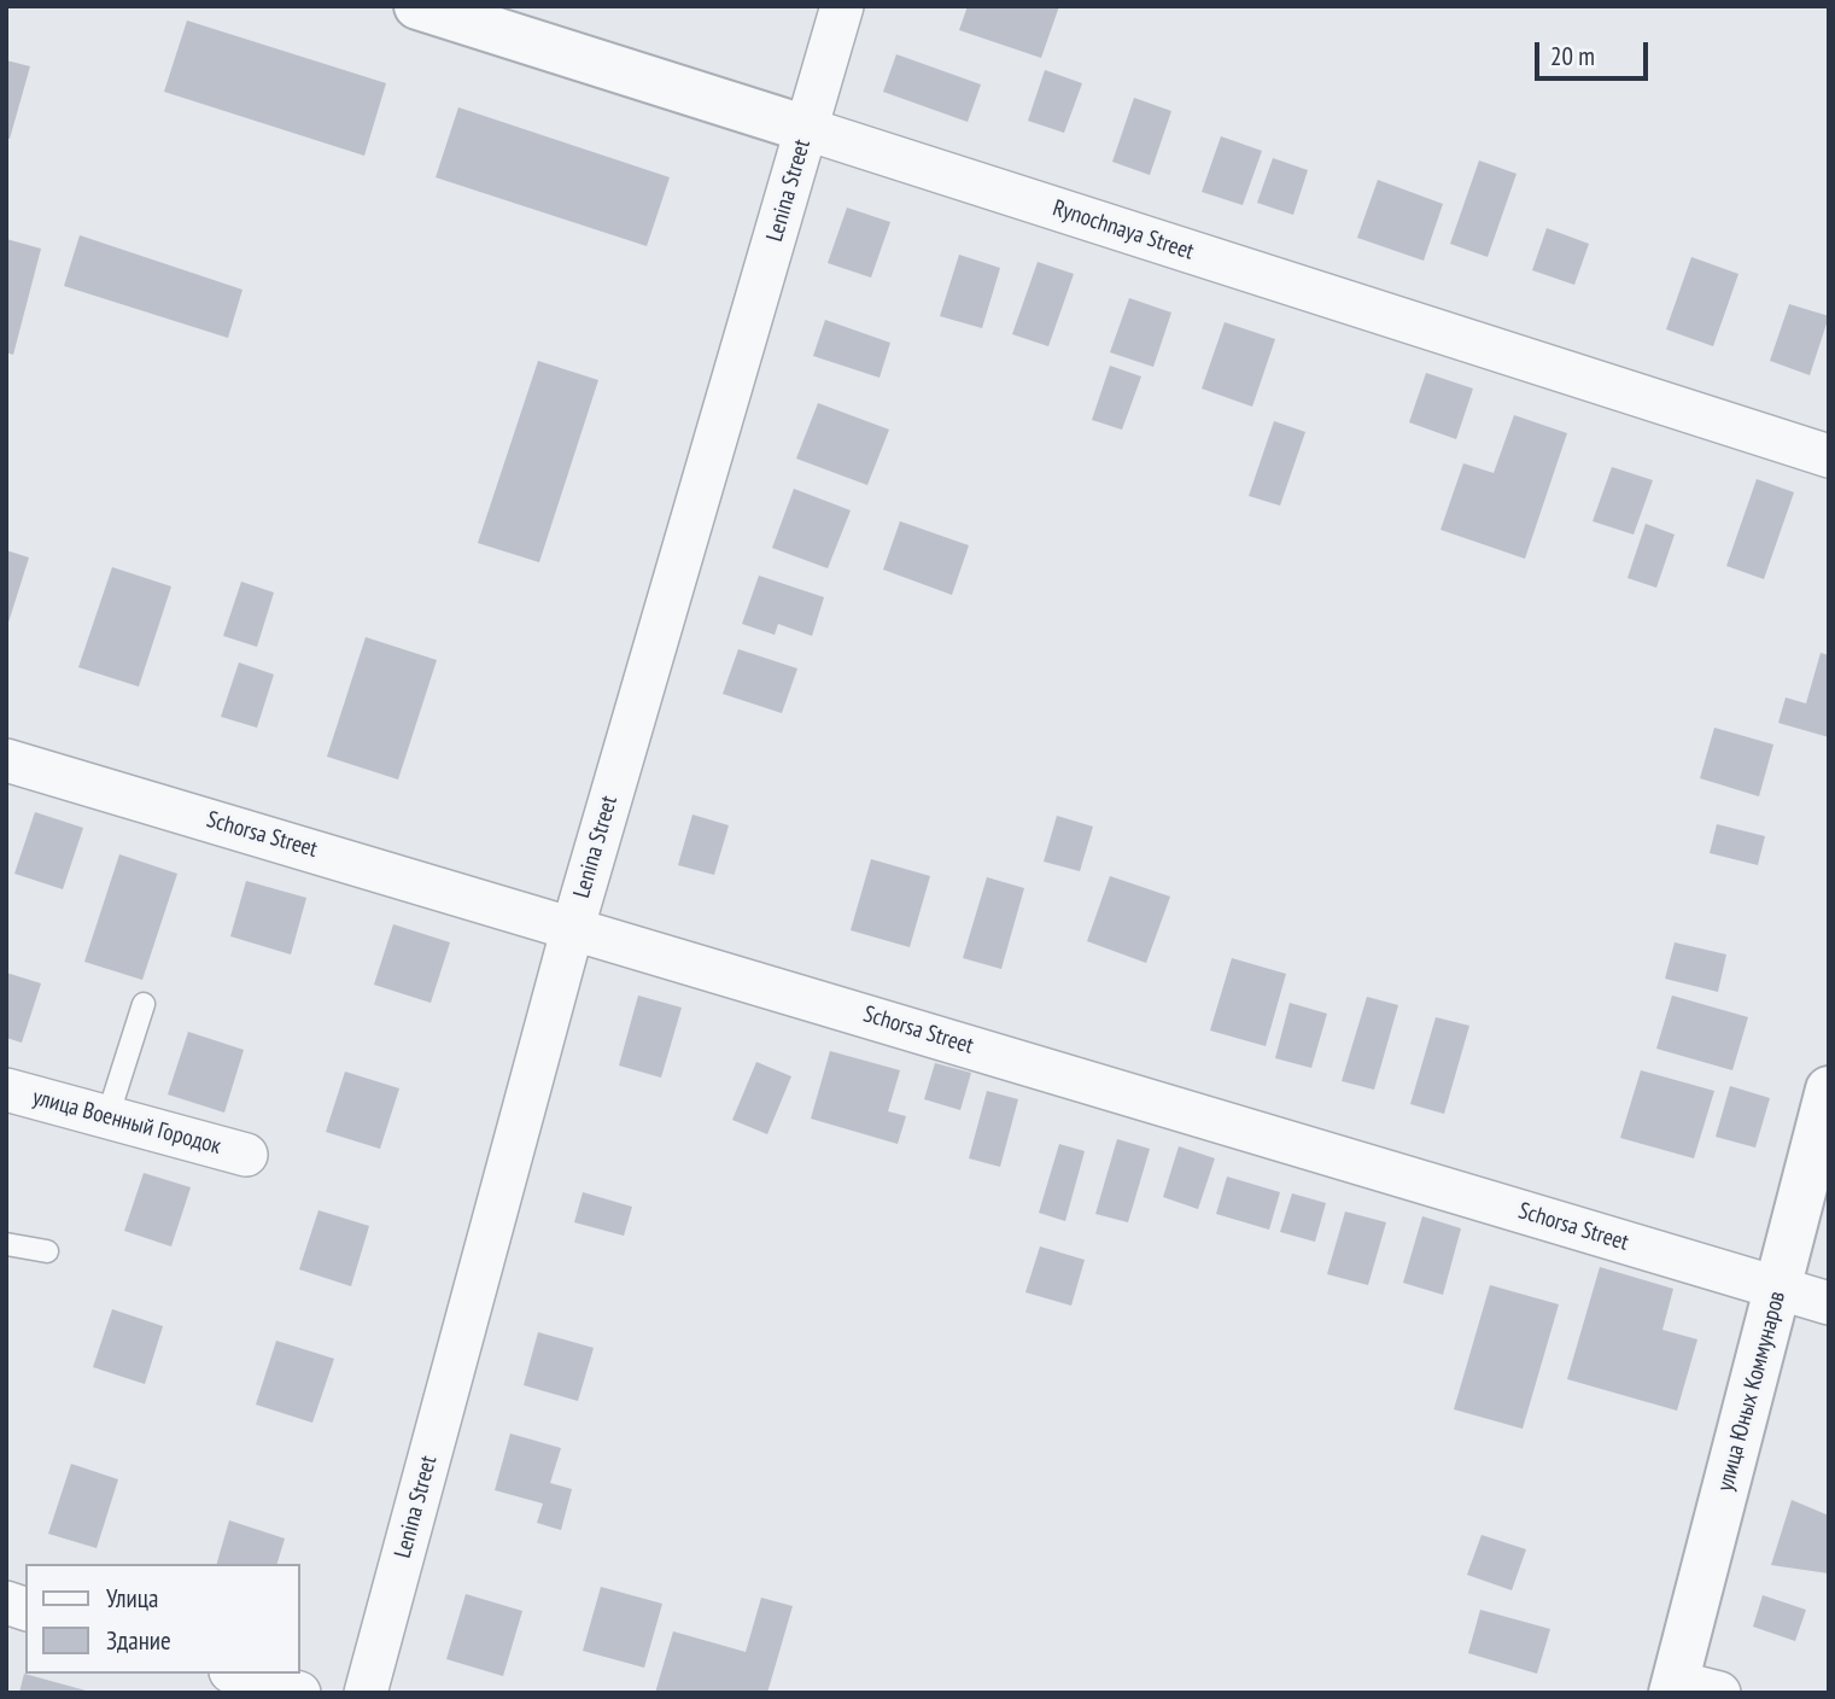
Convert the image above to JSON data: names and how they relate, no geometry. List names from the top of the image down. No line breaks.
{"streets":{"street":["Lenina Street","Rynochnaya Street","Schorsa Street","улица Военный Городок","улица Юных Коммунаров"]},"crossings":[["Lenina Street","Rynochnaya Street"],["Lenina Street","Schorsa Street"],["Schorsa Street","улица Юных Коммунаров"]],"legend":["Улица","Здание"],"scale_bar":"20 m"}
